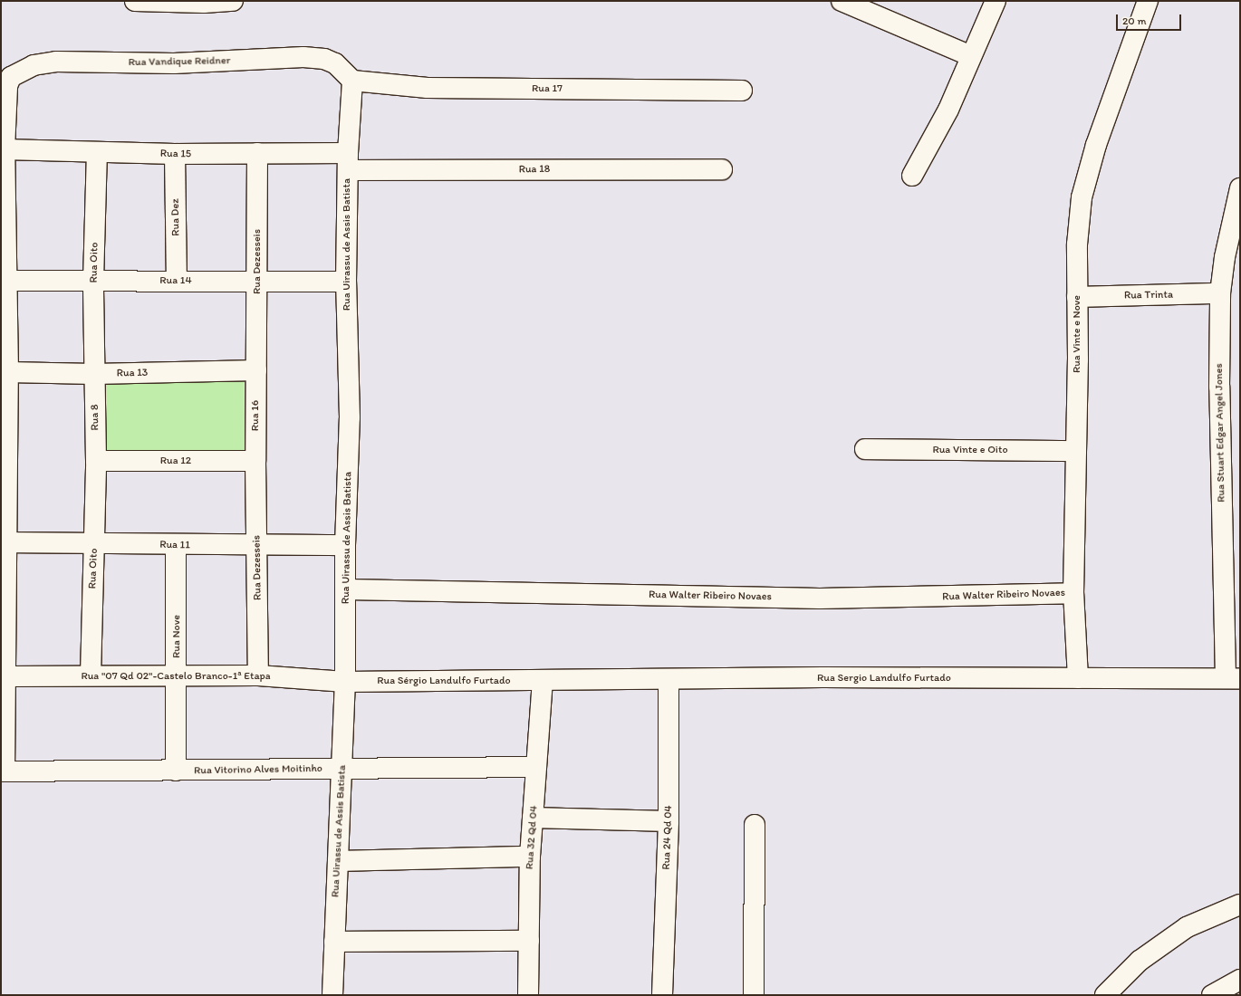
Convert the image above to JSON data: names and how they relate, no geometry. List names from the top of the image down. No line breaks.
{"streets":{"street":["Rua Vandique Reidner","Rua 17","Rua 15","Rua 18","Rua Dez","Rua Uirassu de Assis Batista","Rua Dezesseis","Rua Oito","Rua 14","Rua Trinta","Rua Vinte e Nove","Rua 13","Rua 16","Rua 8","Rua Stuart Edgar Angel Jones","Rua Vinte e Oito","Rua 12","Rua 11","Rua Walter Ribeiro Novaes","Rua Nove","Rua \"07 Qd 02\"-Castelo Branco-1ª Etapa","Rua Sergio Landulfo Furtado","Rua Sérgio Landulfo Furtado","Rua Vitorino Alves Moitinho","Rua 32 Qd 04","Rua 24 Qd 04"]},"crossings":[["Rua Vandique Reidner","Rua 17"],["Rua Vandique Reidner","Rua 15"],["Rua Vandique Reidner","Rua Uirassu de Assis Batista"],["Rua 17","Rua Uirassu de Assis Batista"],["Rua 15","Rua 18"],["Rua 15","Rua Dez"],["Rua 15","Rua Uirassu de Assis Batista"],["Rua 15","Rua Dezesseis"],["Rua 15","Rua Oito"],["Rua 18","Rua Uirassu de Assis Batista"],["Rua Dez","Rua 14"],["Rua Uirassu de Assis Batista","Rua 14"],["Rua Uirassu de Assis Batista","Rua 11"],["Rua Uirassu de Assis Batista","Rua Walter Ribeiro Novaes"],["Rua Uirassu de Assis Batista","Rua \"07 Qd 02\"-Castelo Branco-1ª Etapa"],["Rua Uirassu de Assis Batista","Rua Sérgio Landulfo Furtado"],["Rua Uirassu de Assis Batista","Rua Vitorino Alves Moitinho"],["Rua Dezesseis","Rua 14"],["Rua Dezesseis","Rua 13"],["Rua Dezesseis","Rua 16"],["Rua Dezesseis","Rua 12"],["Rua Dezesseis","Rua 11"],["Rua Dezesseis","Rua \"07 Qd 02\"-Castelo Branco-1ª Etapa"],["Rua Oito","Rua 14"],["Rua Oito","Rua 13"],["Rua Oito","Rua 8"],["Rua Oito","Rua 12"],["Rua Oito","Rua 11"],["Rua Oito","Rua \"07 Qd 02\"-Castelo Branco-1ª Etapa"],["Rua Trinta","Rua Vinte e Nove"],["Rua Trinta","Rua Stuart Edgar Angel Jones"],["Rua Vinte e Nove","Rua Vinte e Oito"],["Rua Vinte e Nove","Rua Walter Ribeiro Novaes"],["Rua Vinte e Nove","Rua Sergio Landulfo Furtado"],["Rua 13","Rua 16"],["Rua 13","Rua 8"],["Rua 16","Rua 12"],["Rua 8","Rua 12"],["Rua Stuart Edgar Angel Jones","Rua Sergio Landulfo Furtado"],["Rua 11","Rua Nove"],["Rua Nove","Rua \"07 Qd 02\"-Castelo Branco-1ª Etapa"],["Rua Nove","Rua Vitorino Alves Moitinho"],["Rua \"07 Qd 02\"-Castelo Branco-1ª Etapa","Rua Sérgio Landulfo Furtado"],["Rua Sergio Landulfo Furtado","Rua Sérgio Landulfo Furtado"],["Rua Sergio Landulfo Furtado","Rua 32 Qd 04"],["Rua Sergio Landulfo Furtado","Rua 24 Qd 04"],["Rua Sérgio Landulfo Furtado","Rua 32 Qd 04"],["Rua Vitorino Alves Moitinho","Rua 32 Qd 04"]],"scale_bar":"20 m"}
